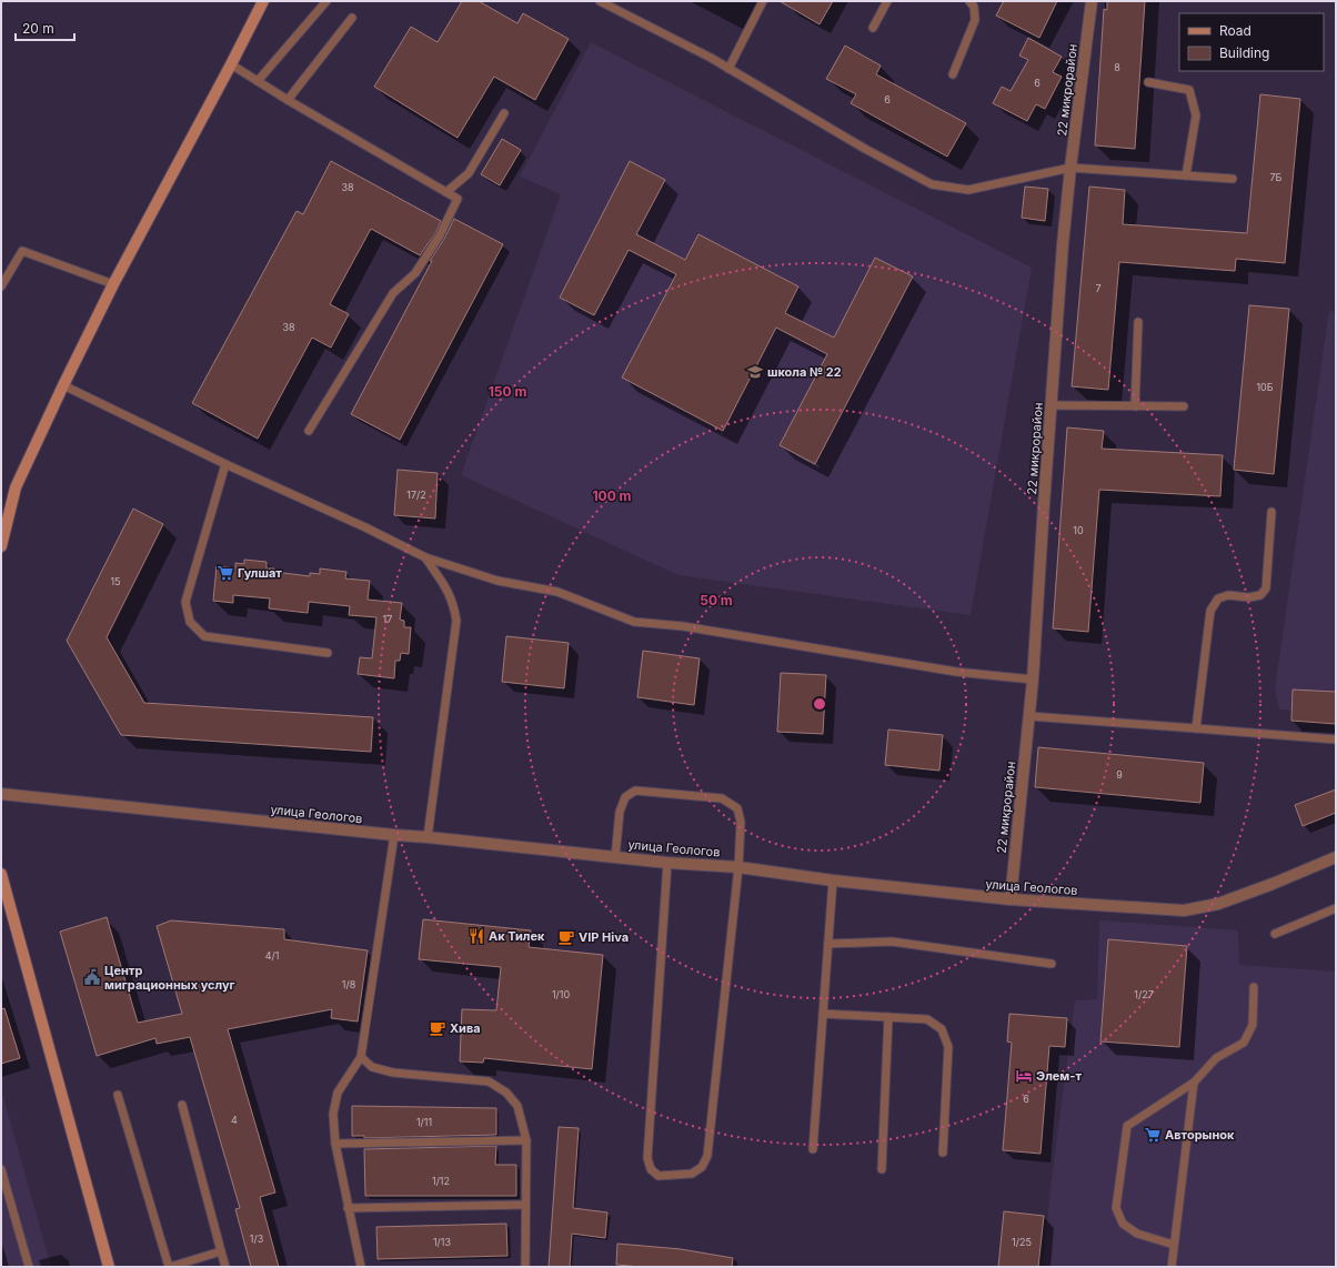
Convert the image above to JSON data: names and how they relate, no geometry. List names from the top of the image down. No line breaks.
{"streets":{"street":["22 микрорайон","улица Геологов"]},"crossings":[["22 микрорайон","улица Геологов"]],"places":{"school or university":["школа № 22"],"supermarket":["Гулшат","Авторынок"],"restaurant":["Ак Тилек"],"cafe":["VIP Hiva","Хива"],"public building":["Центр миграционных услуг"],"hotel":["Элем-т"]},"house_numbers":["8","6","6","7Б","38","7","38","10Б","17/2","10","15","17","9","4/1","1/8","1/10","1/27","6","4","1/11","1/12","1/3","1/13","1/25"],"legend":["Road","Building"],"scale_bar":"20 m","rings":["150 m","100 m","50 m"]}
